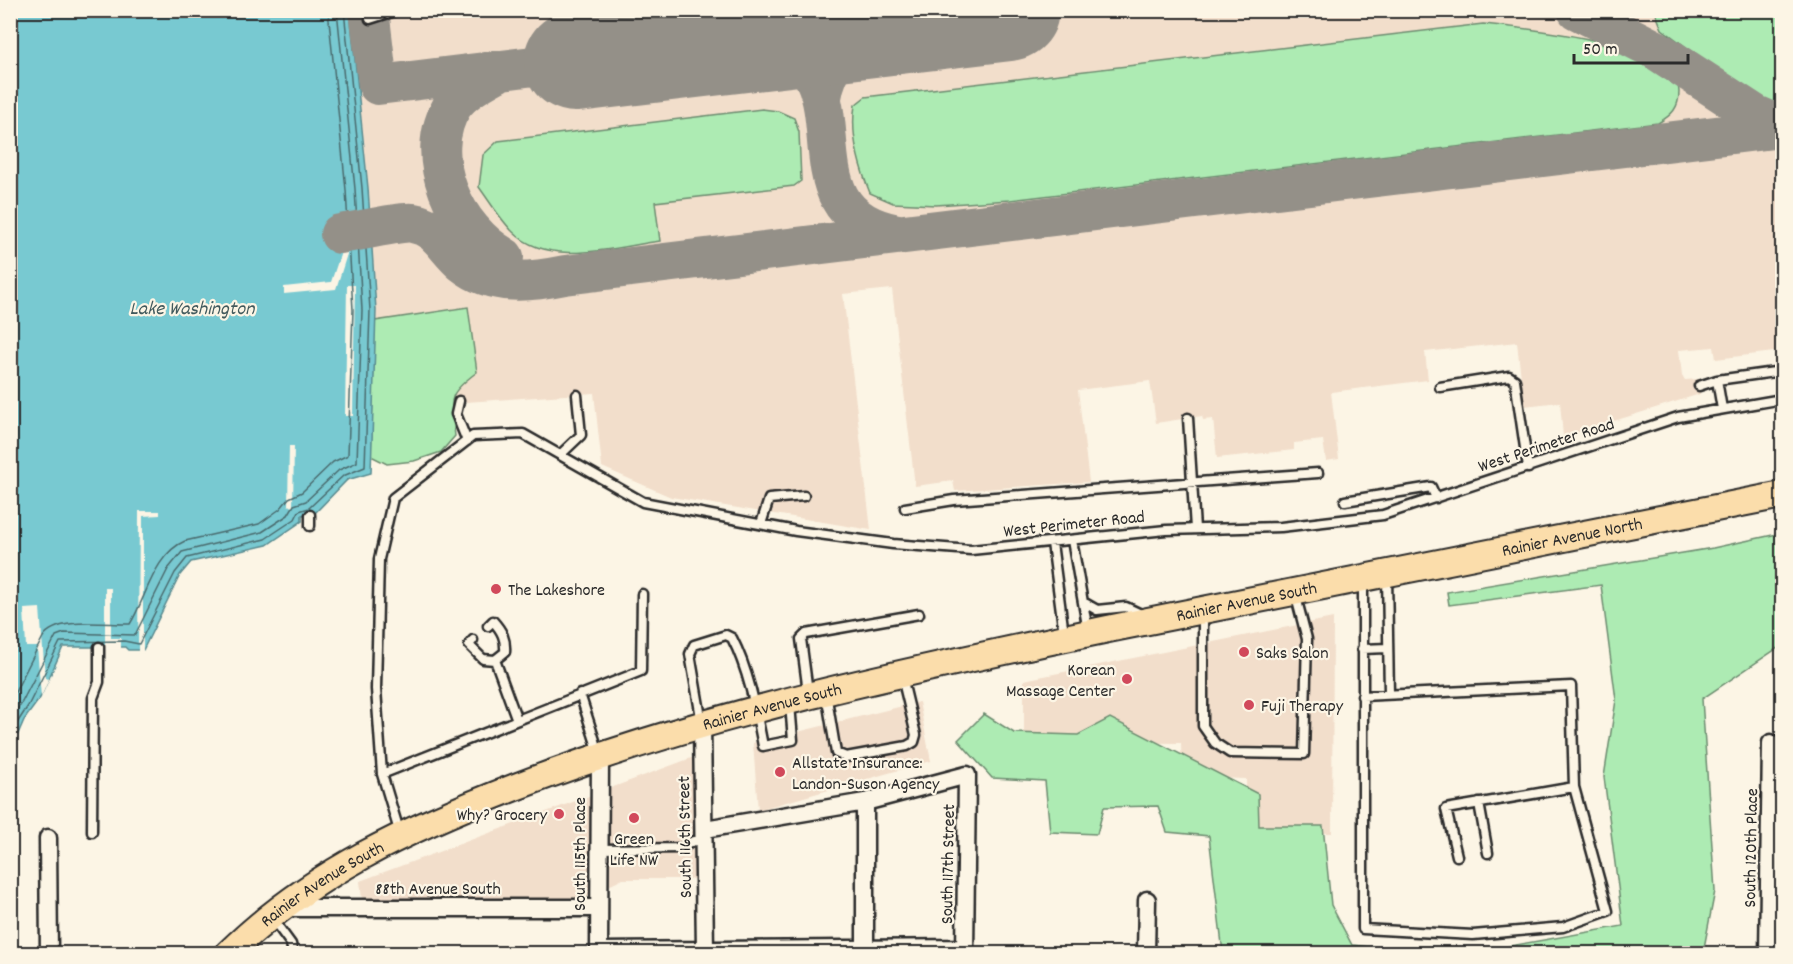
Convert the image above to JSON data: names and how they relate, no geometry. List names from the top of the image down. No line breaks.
{"streets":{"main road":["Rainier Avenue North","Rainier Avenue South"],"street":["South 116th Street","South 120th Place","South 115th Place","South 117th Street","88th Avenue South"],"lane":["West Perimeter Road"]},"crossings":[["Rainier Avenue North","Rainier Avenue South"],["Rainier Avenue South","South 116th Street"],["Rainier Avenue South","South 115th Place"],["Rainier Avenue South","88th Avenue South"],["South 115th Place","88th Avenue South"]],"water":["Lake Washington"],"places":["The Lakeshore","Saks Salon","Korean Massage Center","Fuji Therapy","Allstate Insurance: Landon-Suson Agency","Why? Grocery","Green Life NW"],"scale_bar":"50 m"}
